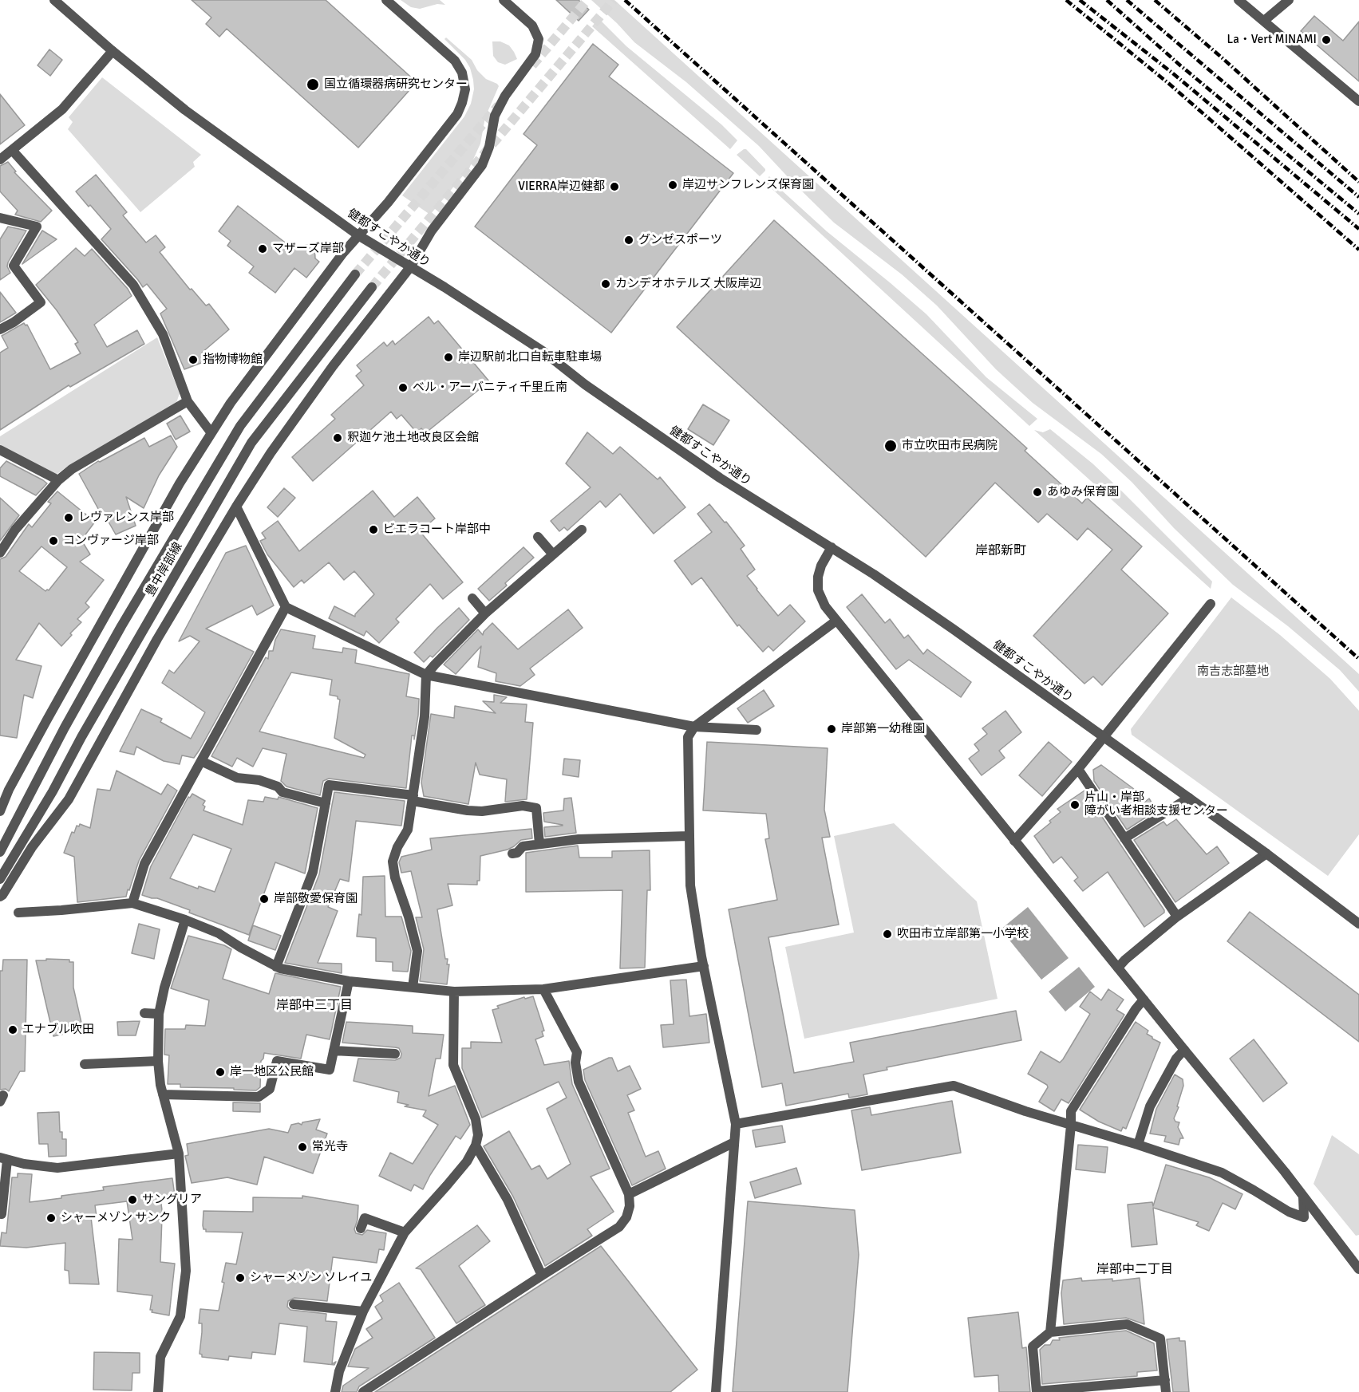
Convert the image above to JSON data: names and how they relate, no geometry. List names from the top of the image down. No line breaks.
{"streets":{"street":["健都すこやか通り","豊中岸部線"]},"districts":["岸部新町","岸部中三丁目","岸部中二丁目"],"parks":["南吉志部墓地"],"places":["La・Vert MINAMI","国立循環器病研究センター","岸辺サンフレンズ保育園","VIERRA岸辺健都","グンゼスポーツ","マザーズ岸部","カンデオホテルズ 大阪岸辺","岸辺駅前北口自転車駐車場","指物博物館","ベル・アーバニティ千里丘南","釈迦ケ池土地改良区会館","市立吹田市民病院","あゆみ保育園","レヴァレンス岸部","ビエラコート岸部中","コンヴァージ岸部","岸部第一幼稚園","片山・岸部 障がい者相談支援センター","岸部敬愛保育園","吹田市立岸部第一小学校","エナブル吹田","岸一地区公民館","常光寺","サングリア","シャーメゾン サンク","シャーメゾン ソレイユ"]}
